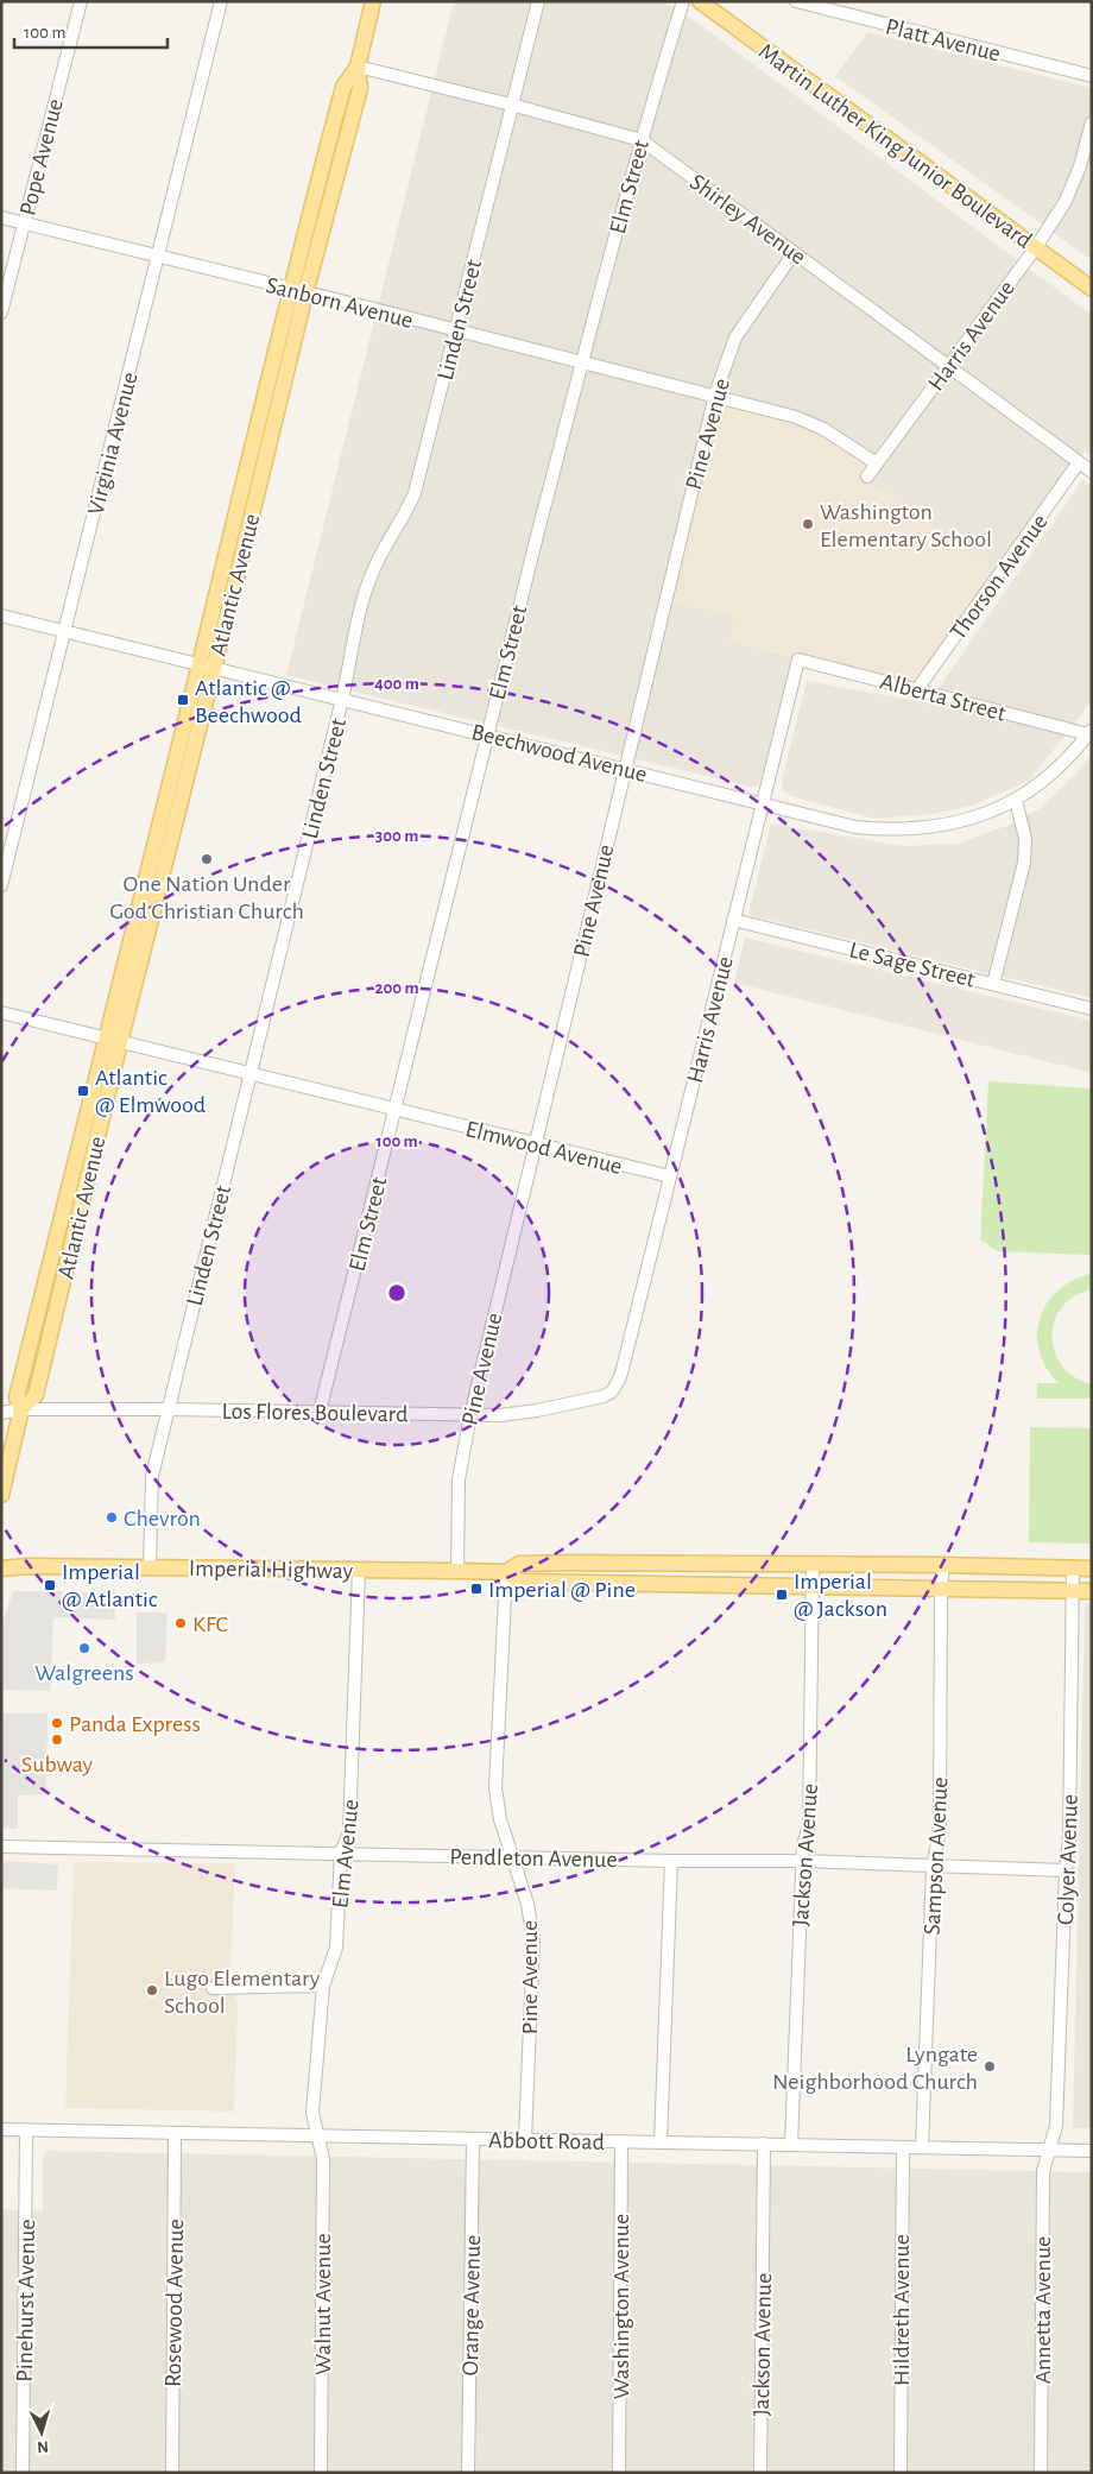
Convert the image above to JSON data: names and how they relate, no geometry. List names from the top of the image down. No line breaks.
{"streets":{"main road":["Martin Luther King Junior Boulevard","Atlantic Avenue","Imperial Highway"],"street":["Platt Avenue","Pope Avenue","Elm Street","Shirley Avenue","Sanborn Avenue","Linden Street","Harris Avenue","Pine Avenue","Virginia Avenue","Thorson Avenue","Alberta Street","Beechwood Avenue","Le Sage Street","Elmwood Avenue","Los Flores Boulevard","Elm Avenue","Jackson Avenue","Sampson Avenue","Pendleton Avenue","Colyer Avenue","Abbott Road","Pinehurst Avenue","Rosewood Avenue","Walnut Avenue","Orange Avenue","Washington Avenue","Hildreth Avenue","Annetta Avenue"]},"crossings":[["Martin Luther King Junior Boulevard","Harris Avenue"],["Pope Avenue","Sanborn Avenue"],["Elm Street","Shirley Avenue"],["Elm Street","Sanborn Avenue"],["Elm Street","Beechwood Avenue"],["Elm Street","Elmwood Avenue"],["Elm Street","Los Flores Boulevard"],["Shirley Avenue","Linden Street"],["Shirley Avenue","Harris Avenue"],["Shirley Avenue","Pine Avenue"],["Shirley Avenue","Thorson Avenue"],["Shirley Avenue","Atlantic Avenue"],["Sanborn Avenue","Linden Street"],["Sanborn Avenue","Harris Avenue"],["Sanborn Avenue","Pine Avenue"],["Sanborn Avenue","Virginia Avenue"],["Sanborn Avenue","Atlantic Avenue"],["Linden Street","Beechwood Avenue"],["Linden Street","Elmwood Avenue"],["Linden Street","Los Flores Boulevard"],["Linden Street","Imperial Highway"],["Harris Avenue","Alberta Street"],["Harris Avenue","Beechwood Avenue"],["Harris Avenue","Le Sage Street"],["Harris Avenue","Elmwood Avenue"],["Harris Avenue","Los Flores Boulevard"],["Pine Avenue","Beechwood Avenue"],["Pine Avenue","Elmwood Avenue"],["Pine Avenue","Los Flores Boulevard"],["Pine Avenue","Imperial Highway"],["Pine Avenue","Pendleton Avenue"],["Pine Avenue","Abbott Road"],["Virginia Avenue","Beechwood Avenue"],["Thorson Avenue","Alberta Street"],["Atlantic Avenue","Beechwood Avenue"],["Atlantic Avenue","Elmwood Avenue"],["Atlantic Avenue","Los Flores Boulevard"],["Alberta Street","Beechwood Avenue"],["Imperial Highway","Elm Avenue"],["Imperial Highway","Jackson Avenue"],["Imperial Highway","Sampson Avenue"],["Imperial Highway","Colyer Avenue"],["Elm Avenue","Pendleton Avenue"],["Elm Avenue","Abbott Road"],["Elm Avenue","Walnut Avenue"],["Jackson Avenue","Pendleton Avenue"],["Jackson Avenue","Abbott Road"],["Sampson Avenue","Pendleton Avenue"],["Sampson Avenue","Abbott Road"],["Pendleton Avenue","Colyer Avenue"],["Colyer Avenue","Abbott Road"],["Colyer Avenue","Annetta Avenue"],["Abbott Road","Pinehurst Avenue"],["Abbott Road","Rosewood Avenue"],["Abbott Road","Walnut Avenue"],["Abbott Road","Orange Avenue"],["Abbott Road","Washington Avenue"],["Abbott Road","Hildreth Avenue"],["Abbott Road","Annetta Avenue"]],"places":{"other":["Washington Elementary School","One Nation Under God Christian Church","Chevron","KFC","Walgreens","Panda Express","Subway","Lugo Elementary School","Lyngate Neighborhood Church"],"transit":["Atlantic @ Beechwood","Atlantic @ Elmwood","Imperial @ Atlantic","Imperial @ Pine","Imperial @ Jackson"]},"scale_bar":"100 m","north":"bottom","rings":["400 m","300 m","200 m","100 m"]}
